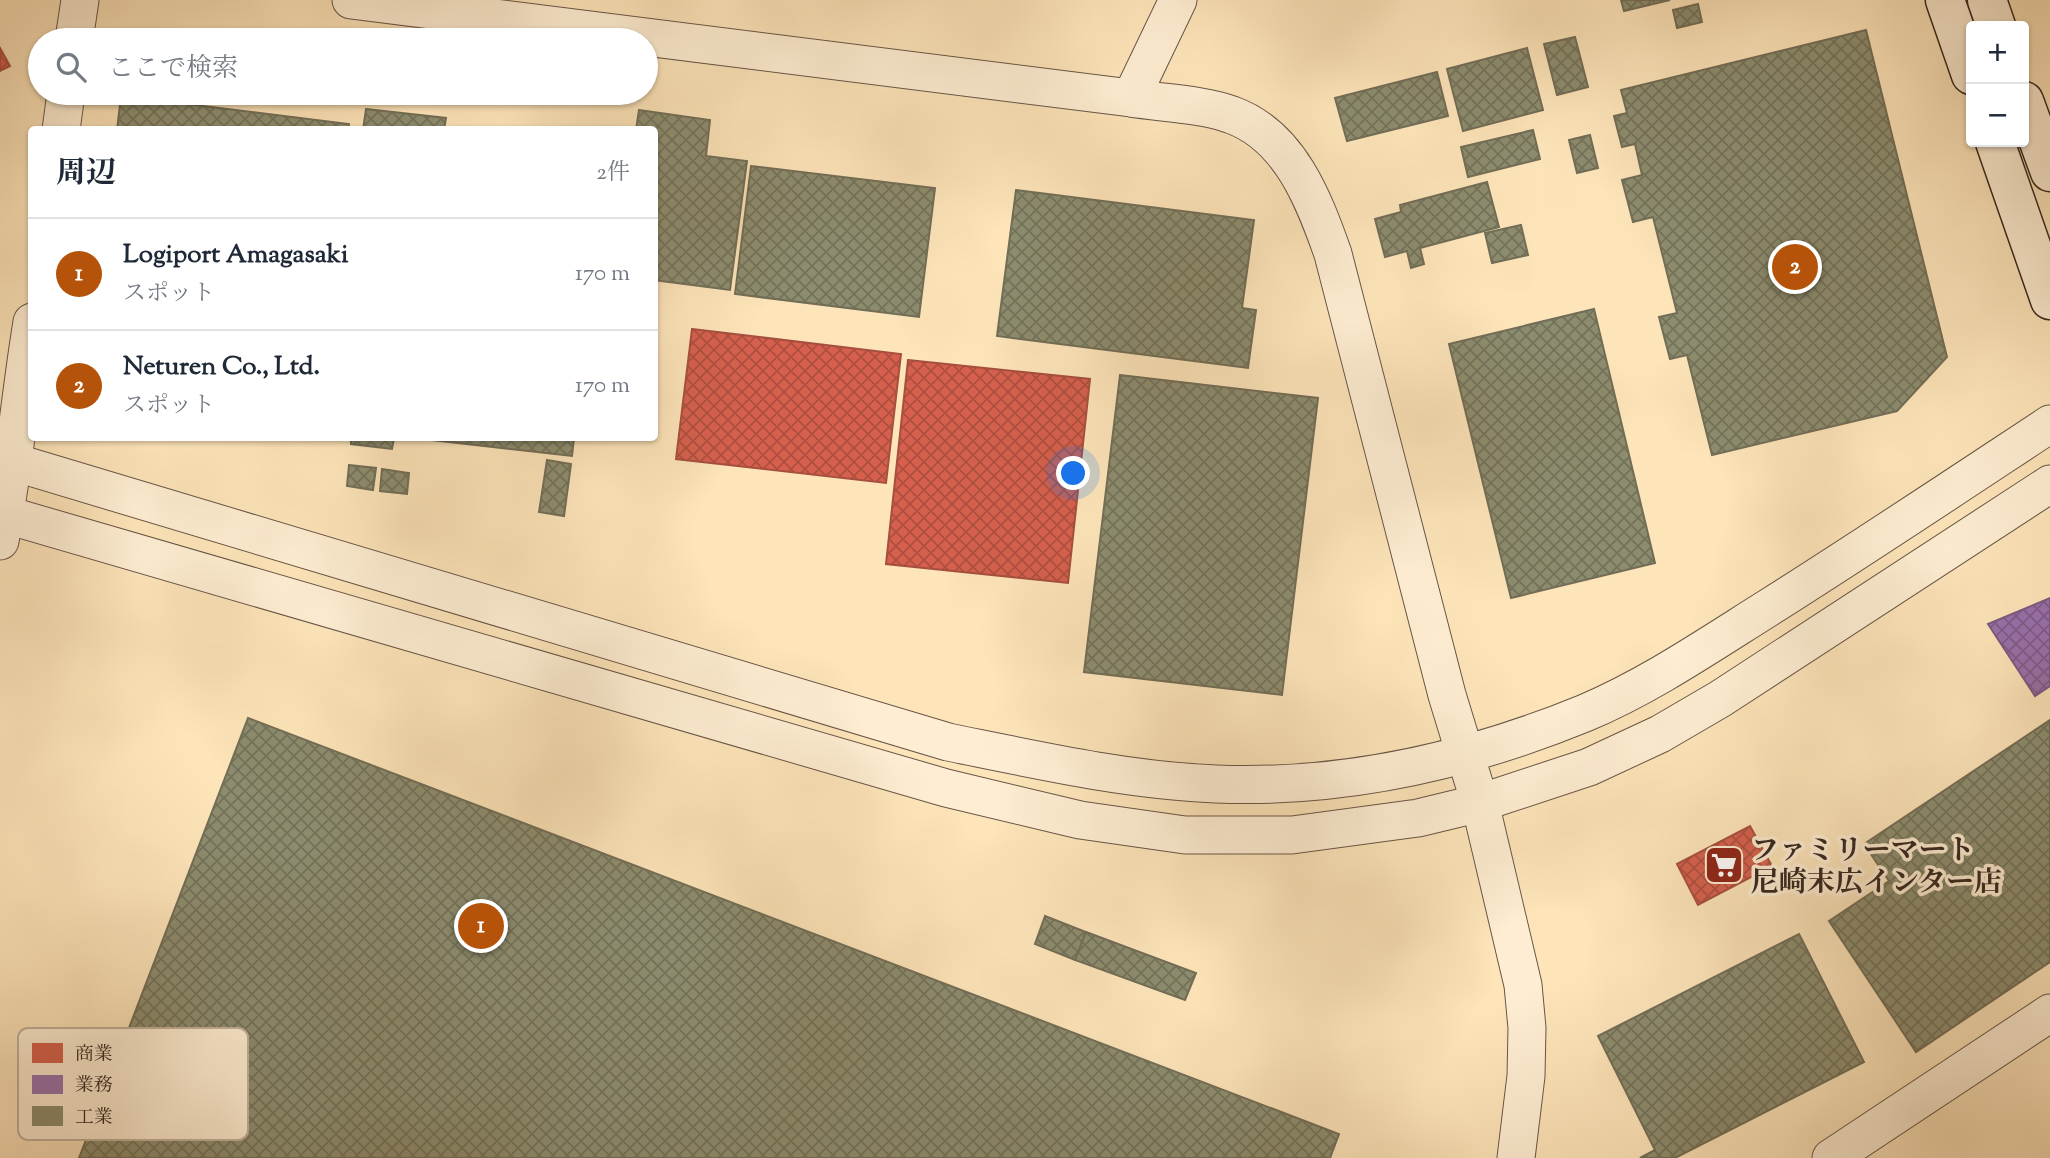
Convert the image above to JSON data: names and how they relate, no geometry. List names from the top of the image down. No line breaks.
{"places":{"supermarket":["ファミリーマート 尼崎末広インター店"]},"legend":["商業","業務","工業"],"page":{"map_buttons":["+","−"],"search":"ここで検索","heading":["周辺","2件"],"list":[{"mark":"1","name":"Logiport Amagasaki","note":"スポット","value":"170 m"},{"mark":"2","name":"Neturen Co., Ltd.","note":"スポット","value":"170 m"}],"pins":["2","1"]}}
